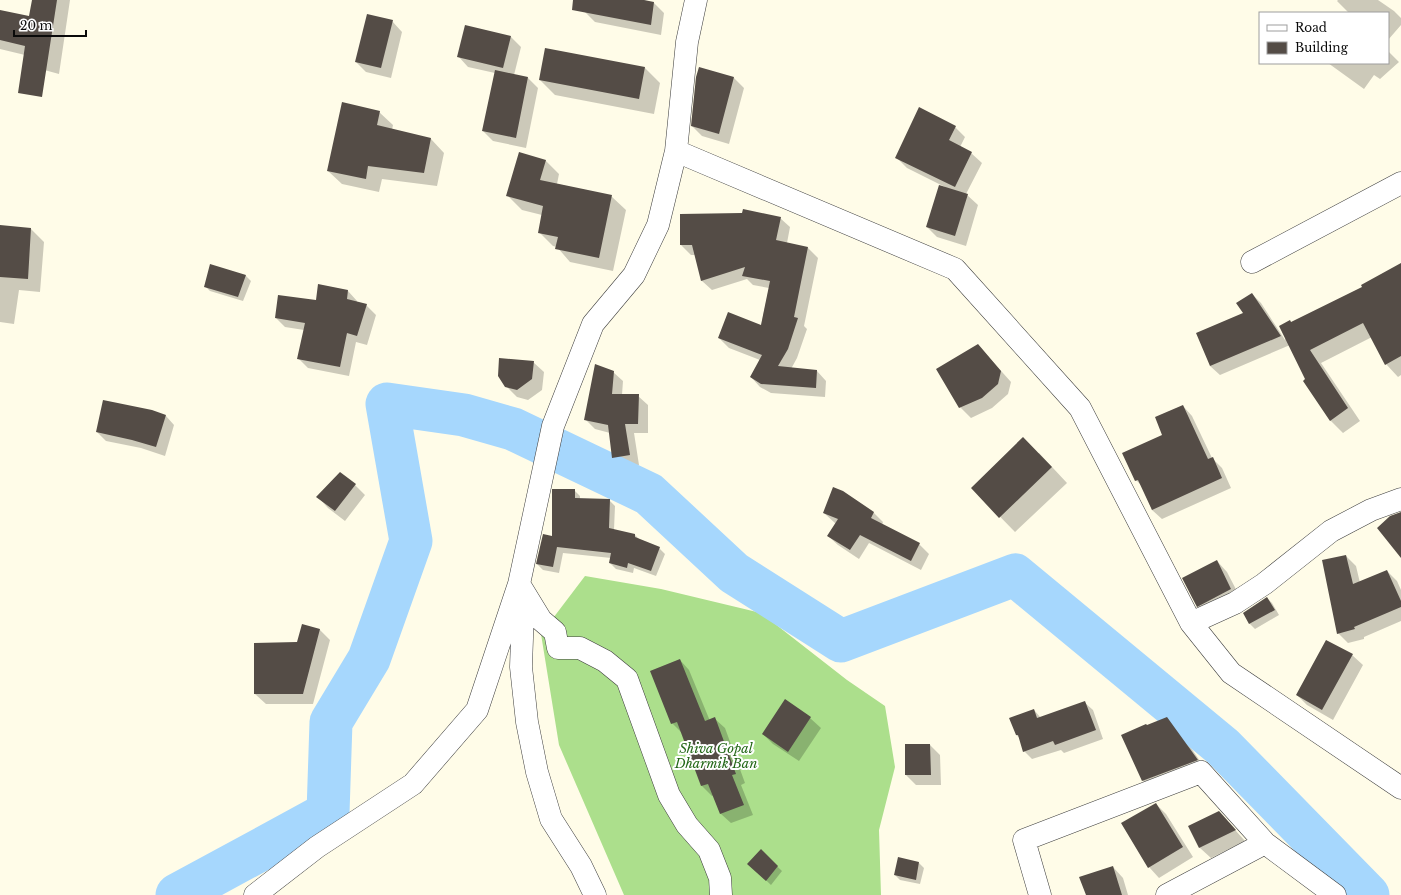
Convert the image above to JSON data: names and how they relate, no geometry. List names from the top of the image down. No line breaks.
{"parks":["Shiva Gopal Dharmik Ban"],"legend":["Road","Building"],"scale_bar":"20 m"}
